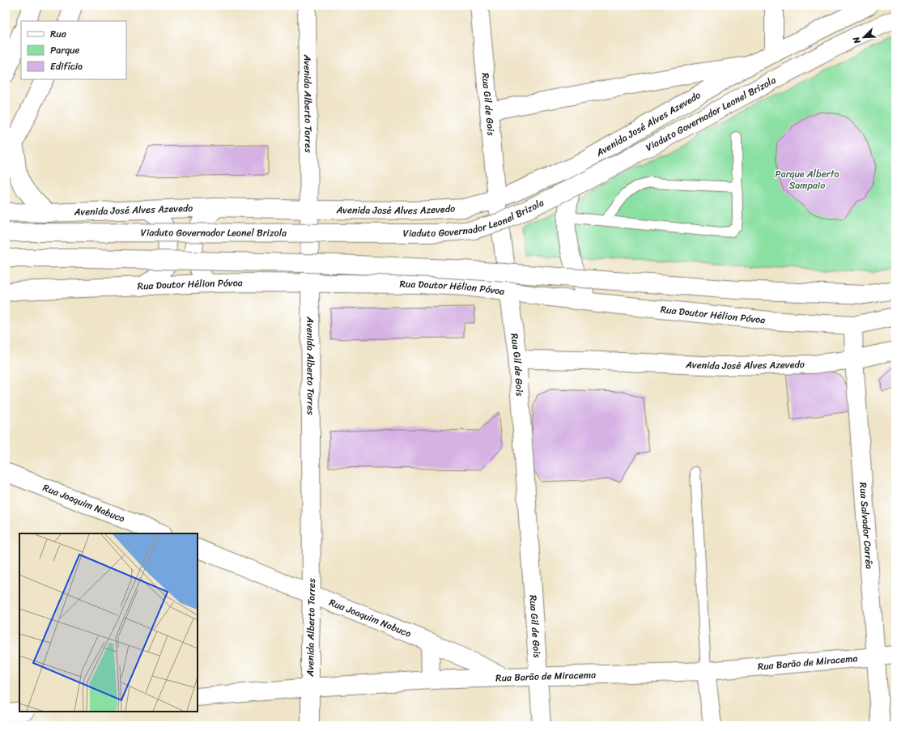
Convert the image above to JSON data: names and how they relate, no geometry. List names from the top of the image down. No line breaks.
{"streets":{"main road":["Avenida Alberto Torres","Rua Gil de Gois","Viaduto Governador Leonel Brizola","Avenida José Alves Azevedo","Rua Doutor Hélion Póvoa","Rua Joaquim Nabuco","Rua Salvador Corrêa","Rua Barão de Miracema"]},"crossings":[["Avenida Alberto Torres","Avenida José Alves Azevedo"],["Avenida Alberto Torres","Rua Doutor Hélion Póvoa"],["Avenida Alberto Torres","Rua Joaquim Nabuco"],["Avenida Alberto Torres","Rua Barão de Miracema"],["Rua Gil de Gois","Avenida José Alves Azevedo"],["Rua Gil de Gois","Rua Doutor Hélion Póvoa"],["Rua Gil de Gois","Rua Barão de Miracema"],["Avenida José Alves Azevedo","Rua Salvador Corrêa"],["Rua Doutor Hélion Póvoa","Rua Salvador Corrêa"],["Rua Joaquim Nabuco","Rua Barão de Miracema"],["Rua Salvador Corrêa","Rua Barão de Miracema"]],"parks":["Parque Alberto Sampaio"],"legend":["Rua","Parque","Edifício"],"north":"bottom left"}
